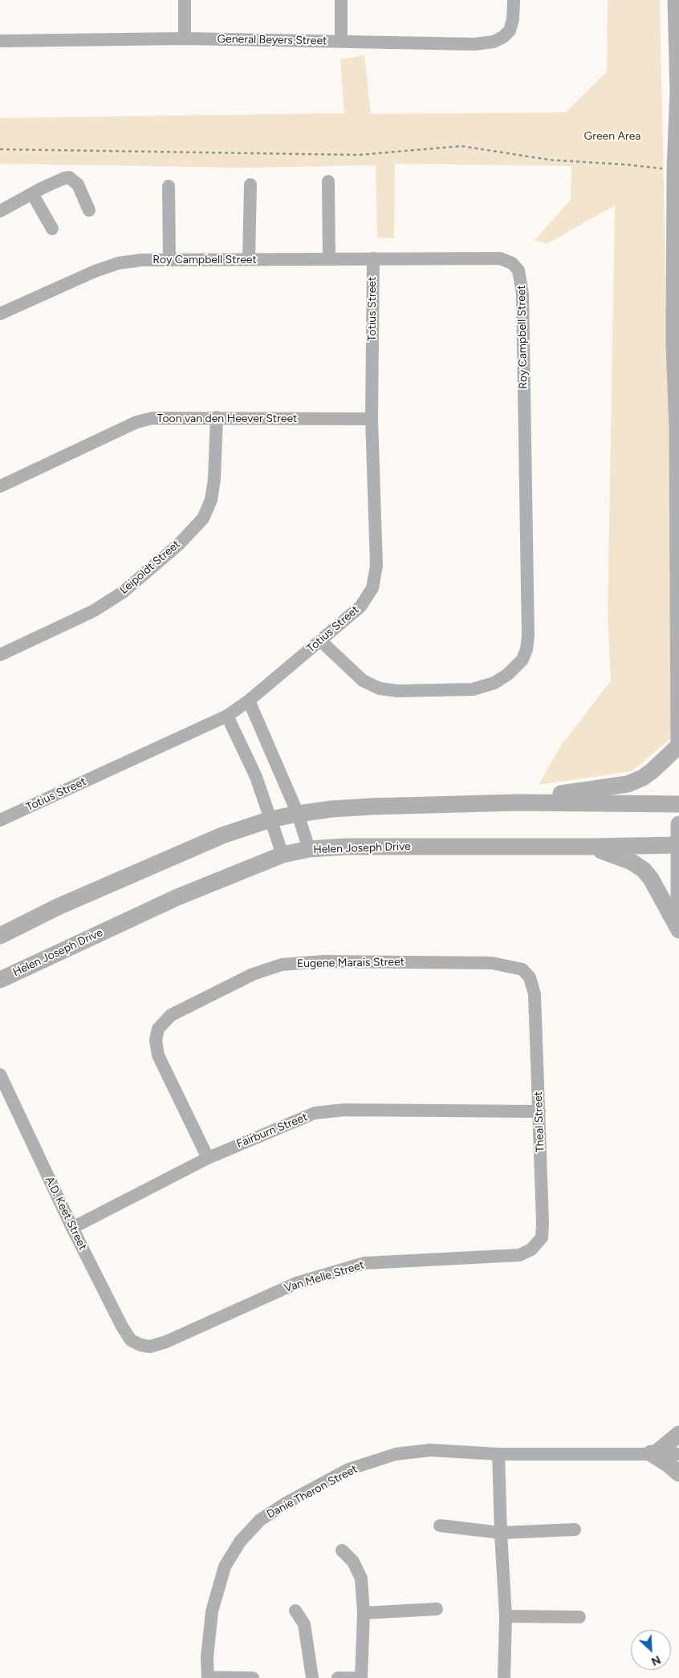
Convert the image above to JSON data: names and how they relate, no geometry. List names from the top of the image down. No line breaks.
{"streets":{"street":["General Beyers Street","Roy Campbell Street","Totius Street","Toon van den Heever Street","Leipoldt Street","Helen Joseph Drive","Eugene Marais Street","Theal Street","Fairburn Street","A.D. Keet Street","Van Melle Street","Danie Theron Street"]},"crossings":[["Roy Campbell Street","Totius Street"],["Totius Street","Toon van den Heever Street"],["Toon van den Heever Street","Leipoldt Street"],["Eugene Marais Street","Theal Street"],["Eugene Marais Street","Fairburn Street"],["Theal Street","Fairburn Street"],["Theal Street","Van Melle Street"],["Fairburn Street","A.D. Keet Street"],["A.D. Keet Street","Van Melle Street"]],"parks":["Green Area"],"north":"bottom right"}
